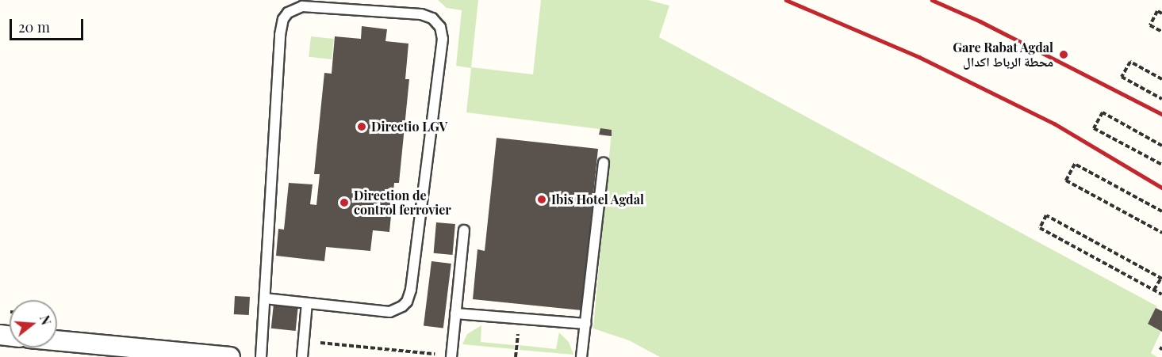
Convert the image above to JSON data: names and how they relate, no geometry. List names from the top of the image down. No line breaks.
{"places":["Gare Rabat Agdal محطة الرباط اكدال","Directio LGV","Ibis Hotel Agdal","Direction de control ferrovier"],"scale_bar":"20 m","north":"right"}
